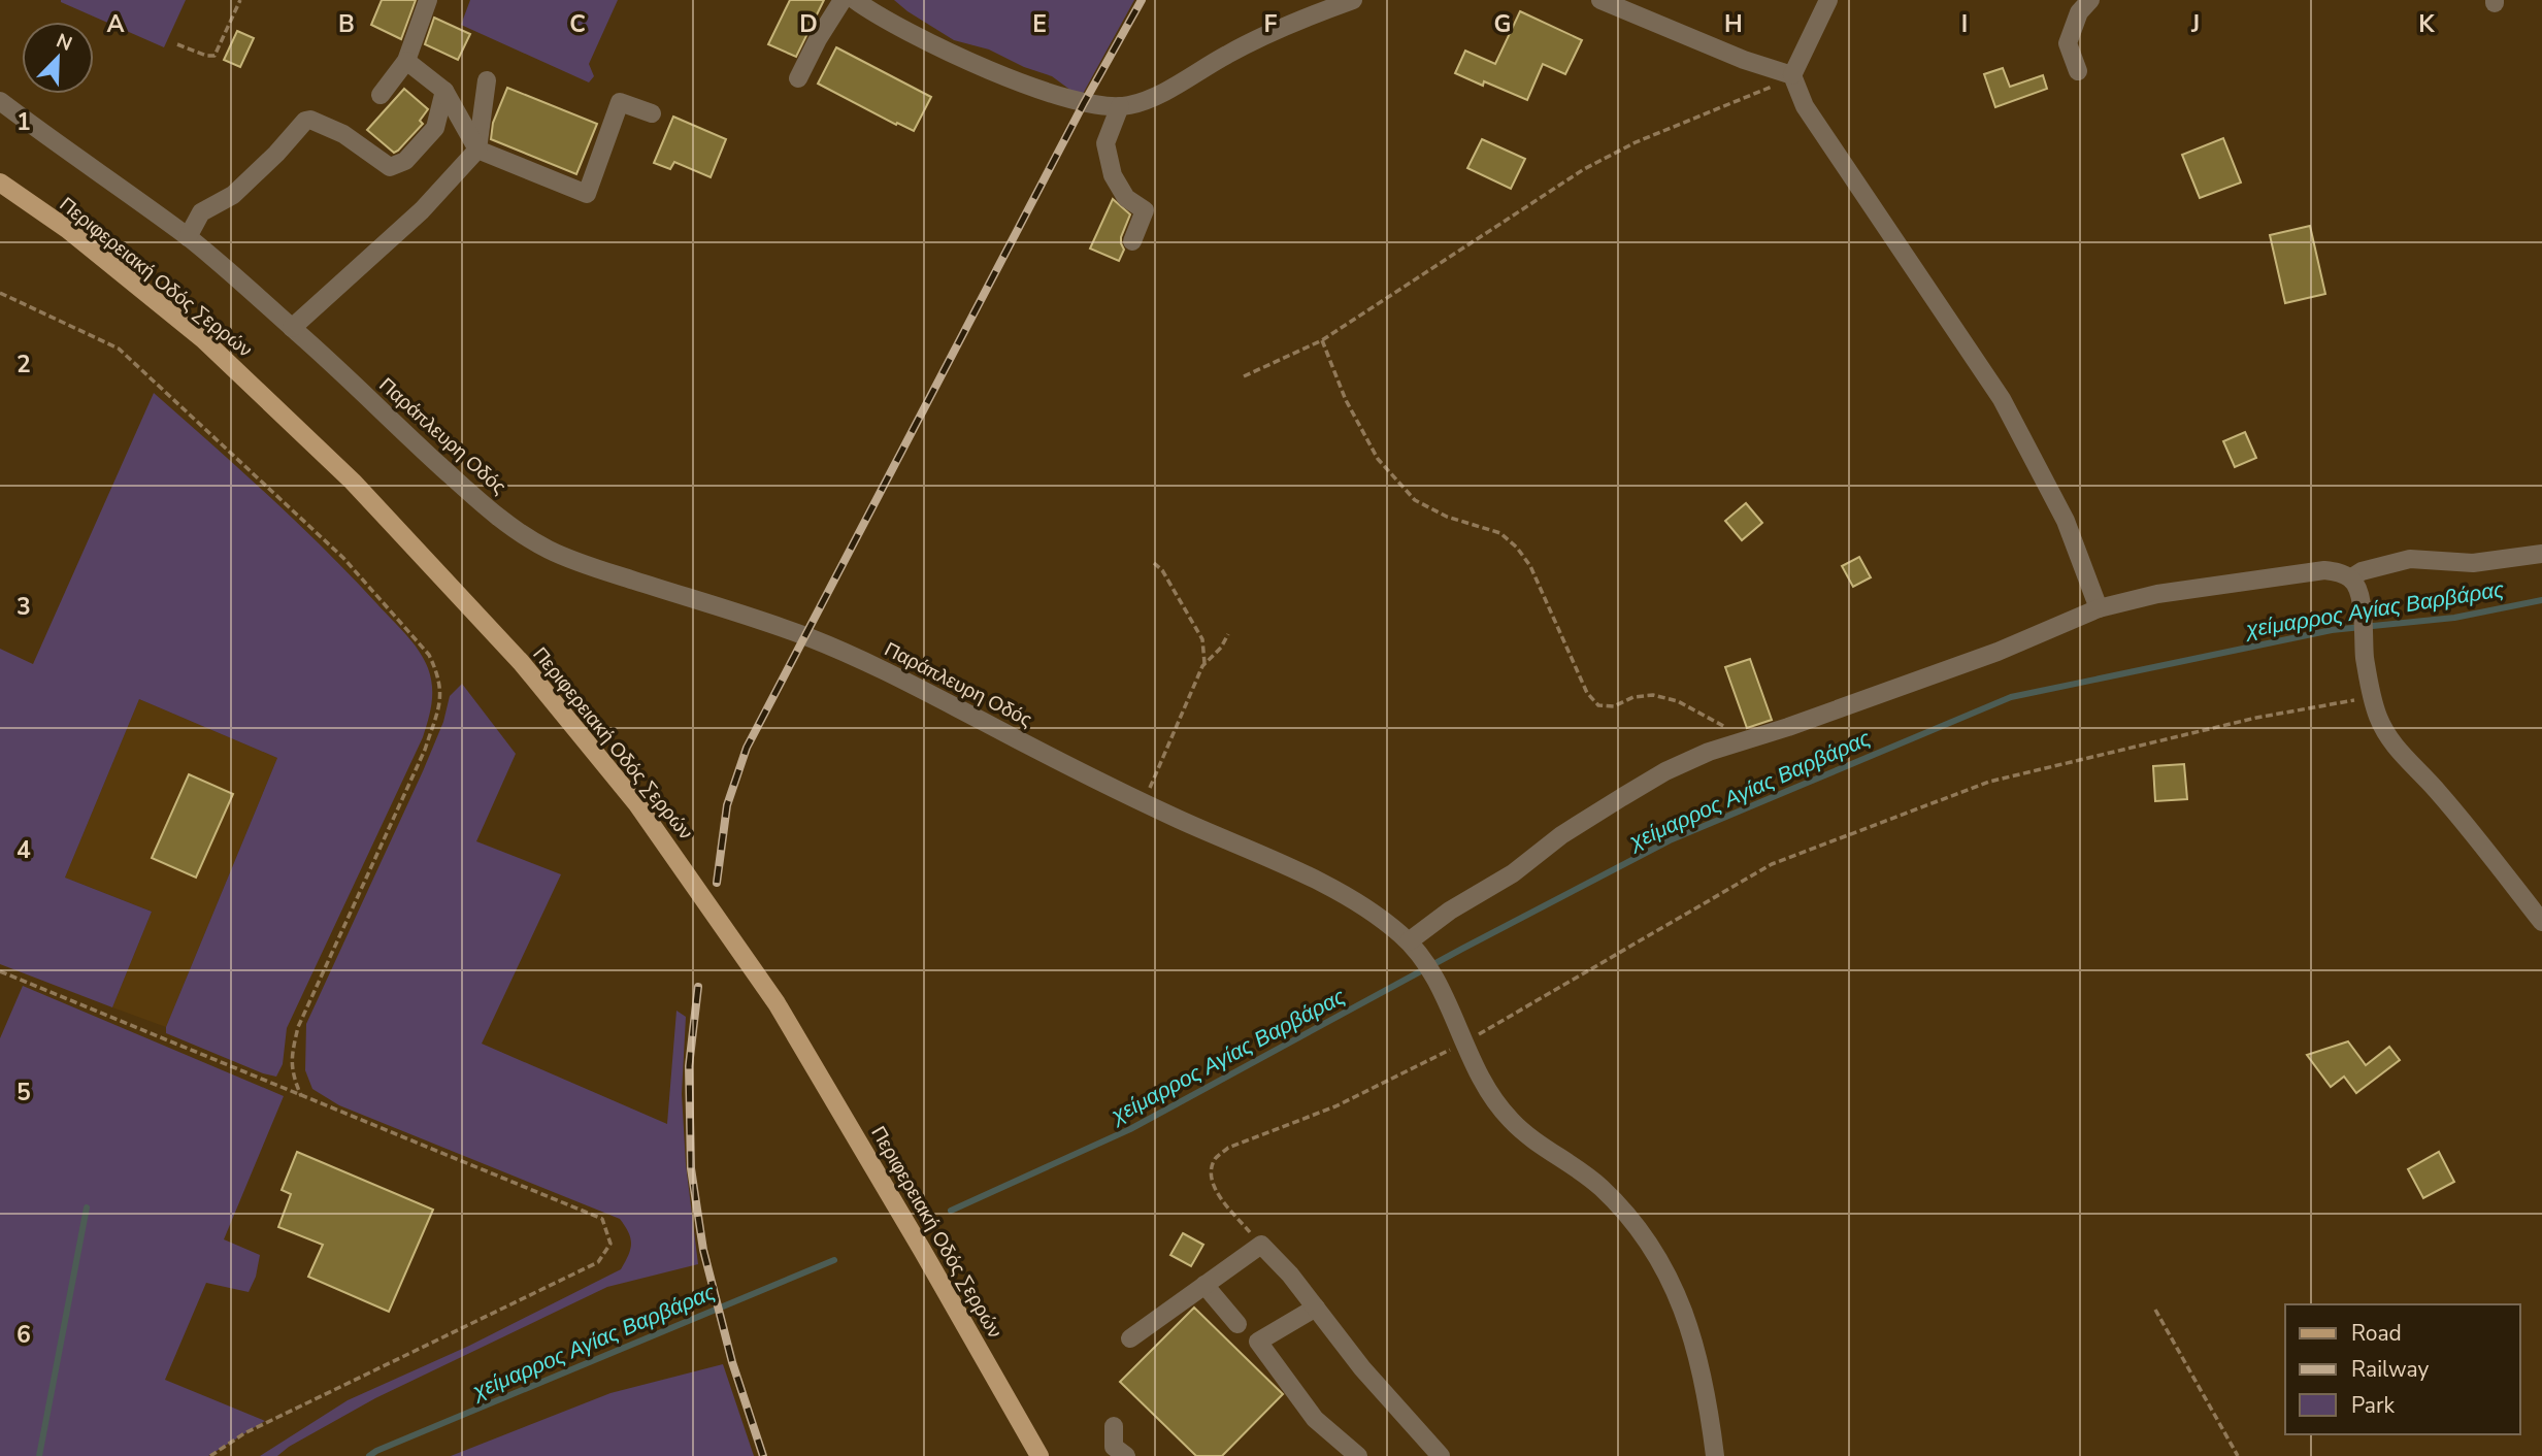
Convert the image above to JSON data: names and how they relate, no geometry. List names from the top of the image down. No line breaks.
{"streets":{"main road":["Περιφερειακή Οδός Σερρών"],"street":["Παράπλευρη Οδός"]},"water":["χείμαρρος Αγίας Βαρβάρας"],"legend":["Road","Railway","Park"],"north":"top right","grid":{"columns":["A","B","C","D","E","F","G","H","I","J","K"],"rows":["1","2","3","4","5","6"]}}
